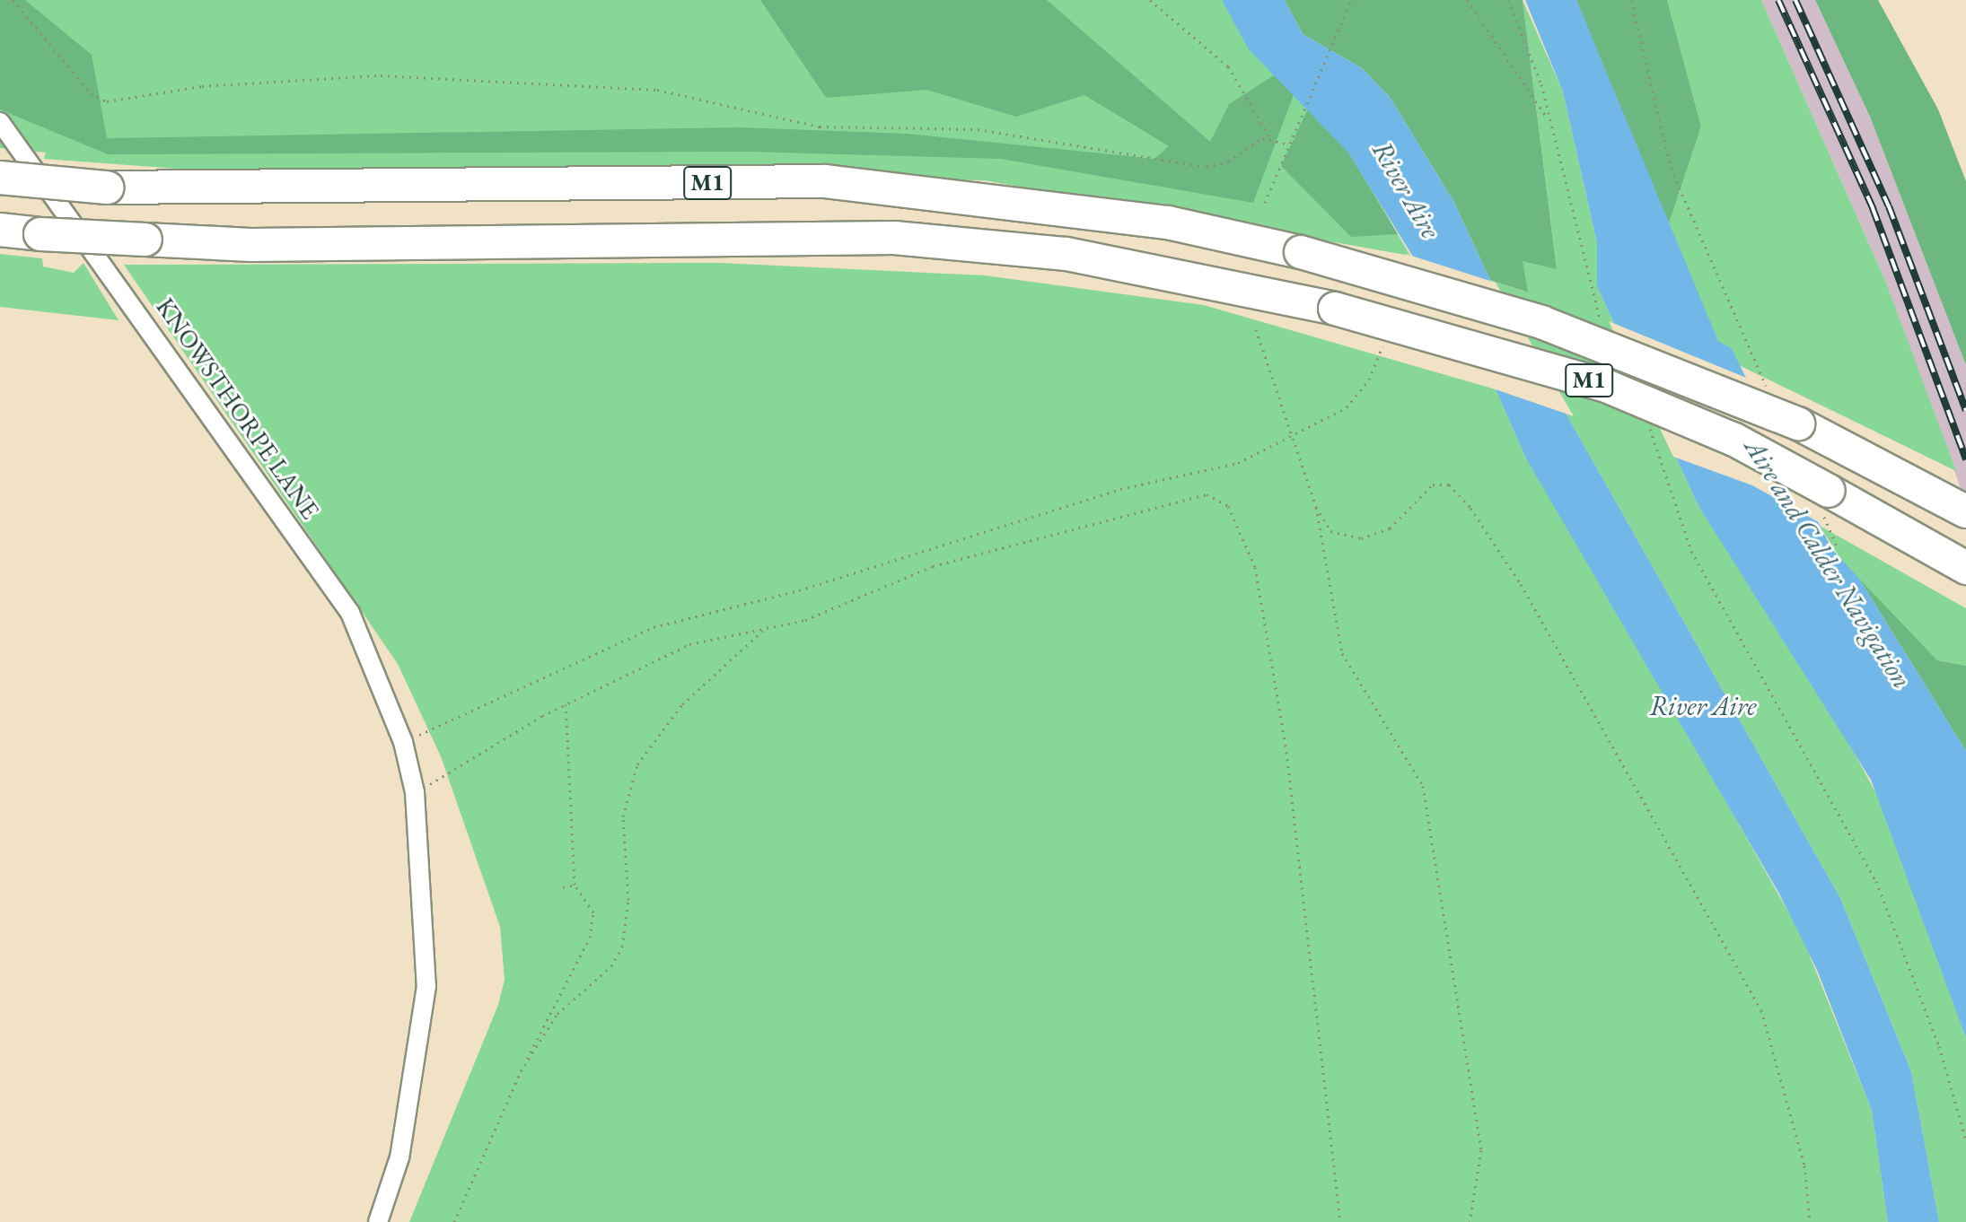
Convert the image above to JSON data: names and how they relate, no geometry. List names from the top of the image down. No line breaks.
{"streets":{"highway":["M1"],"street":["KNOWSTHORPE LANE"]},"water":["River Aire","Aire and Calder Navigation"]}
